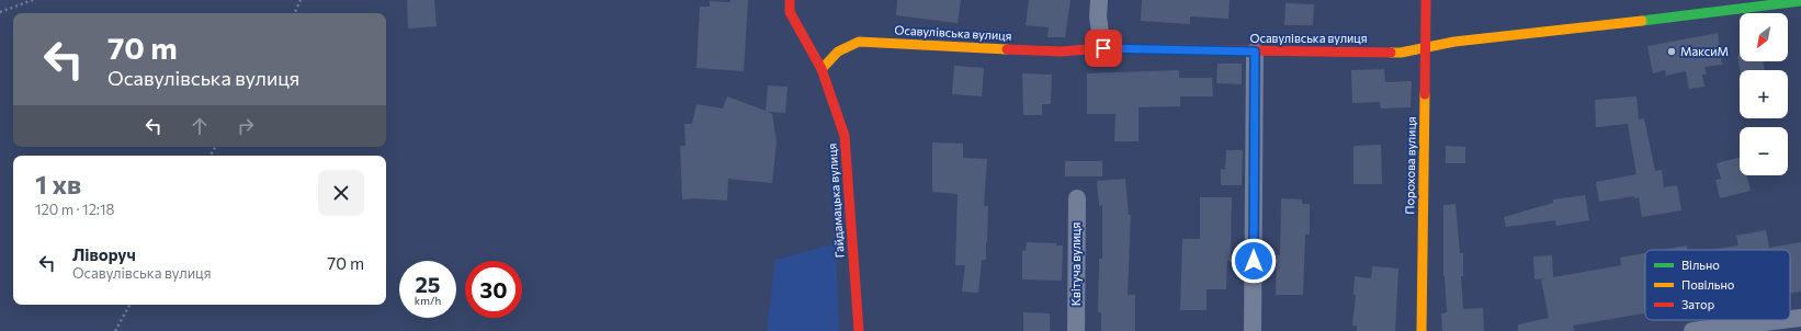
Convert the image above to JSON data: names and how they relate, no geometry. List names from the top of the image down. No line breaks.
{"streets":{"street":["Осавулівська вулиця","Порохова вулиця","Гайдамацька вулиця","Квітуча вулиця"]},"crossings":[["Осавулівська вулиця","Порохова вулиця"],["Осавулівська вулиця","Гайдамацька вулиця"]],"places":["МаксиМ"],"legend":["Вільно","Повільно","Затор"],"north":"bottom left","page":{"map_buttons":["+","−"],"turn":["70 m","Осавулівська вулиця"],"heading":["1 хв","120 m · 12:18"],"list":[{"name":"Ліворуч","note":"Осавулівська вулиця","value":"70 m"}],"speed":"25 km/h","limit":"30"}}
